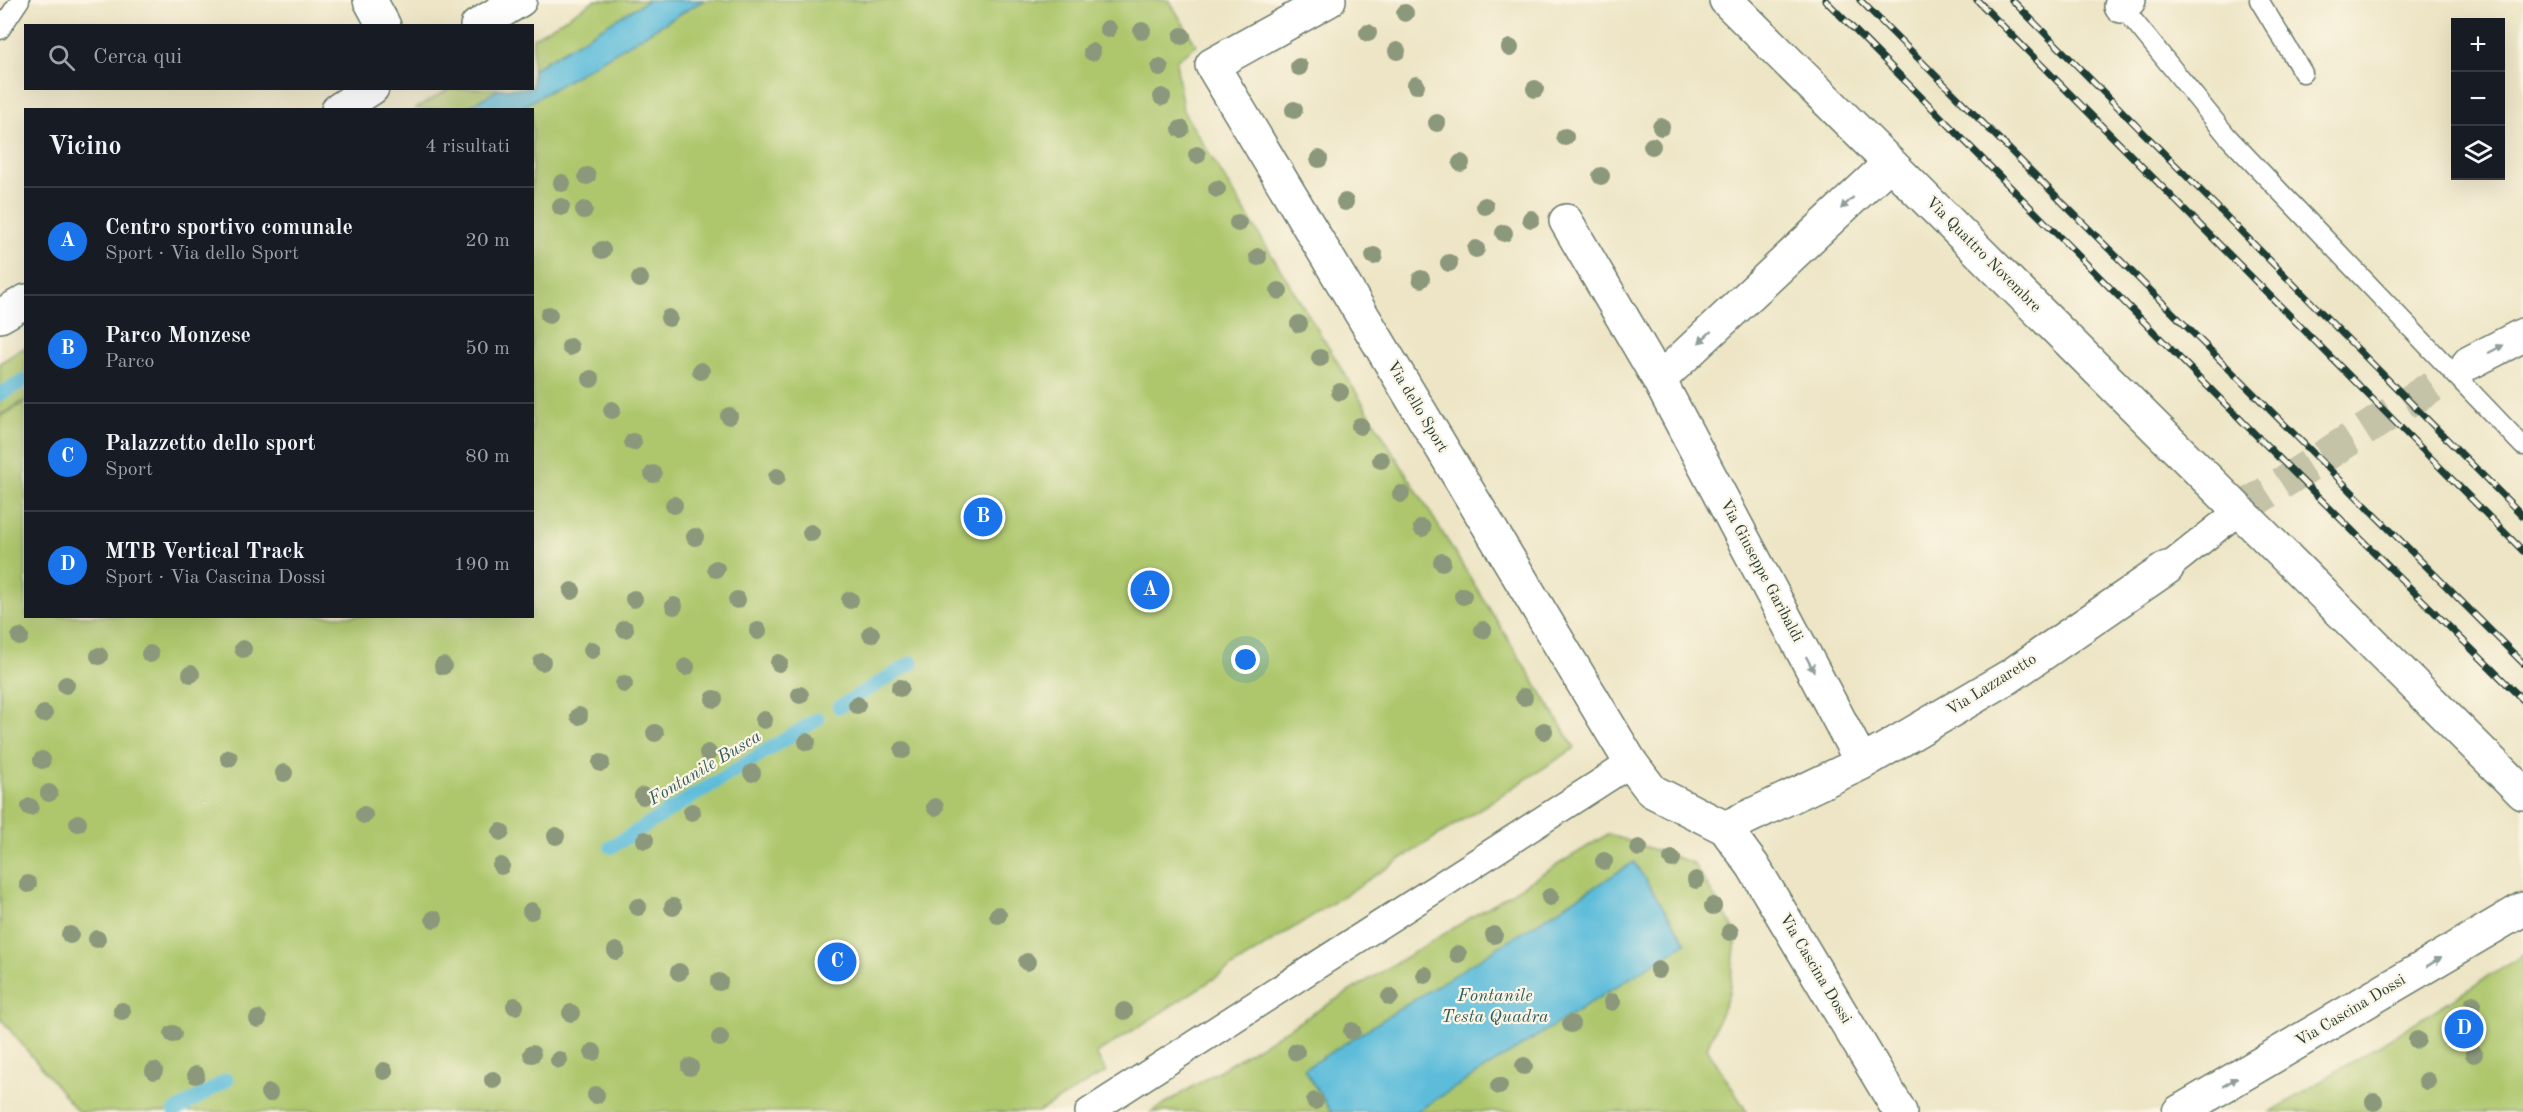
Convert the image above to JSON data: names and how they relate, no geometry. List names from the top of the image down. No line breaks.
{"streets":{"street":["Via Quattro Novembre","Via dello Sport","Via Giuseppe Garibaldi","Via Lazzaretto","Via Cascina Dossi"]},"crossings":[["Via Quattro Novembre","Via Lazzaretto"],["Via dello Sport","Via Lazzaretto"],["Via dello Sport","Via Cascina Dossi"],["Via Giuseppe Garibaldi","Via Lazzaretto"],["Via Lazzaretto","Via Cascina Dossi"]],"one_way":["Via Giuseppe Garibaldi","Via Cascina Dossi"],"water":["Fontanile Busca","Fontanile Testa Quadra"],"page":{"map_buttons":["+","−"],"search":"Cerca qui","heading":["Vicino","4 risultati"],"list":[{"mark":"A","name":"Centro sportivo comunale","note":"Sport · Via dello Sport","value":"20 m"},{"mark":"B","name":"Parco Monzese","note":"Parco","value":"50 m"},{"mark":"C","name":"Palazzetto dello sport","note":"Sport","value":"80 m"},{"mark":"D","name":"MTB Vertical Track","note":"Sport · Via Cascina Dossi","value":"190 m"}],"pins":["B","A","C","D"]}}
